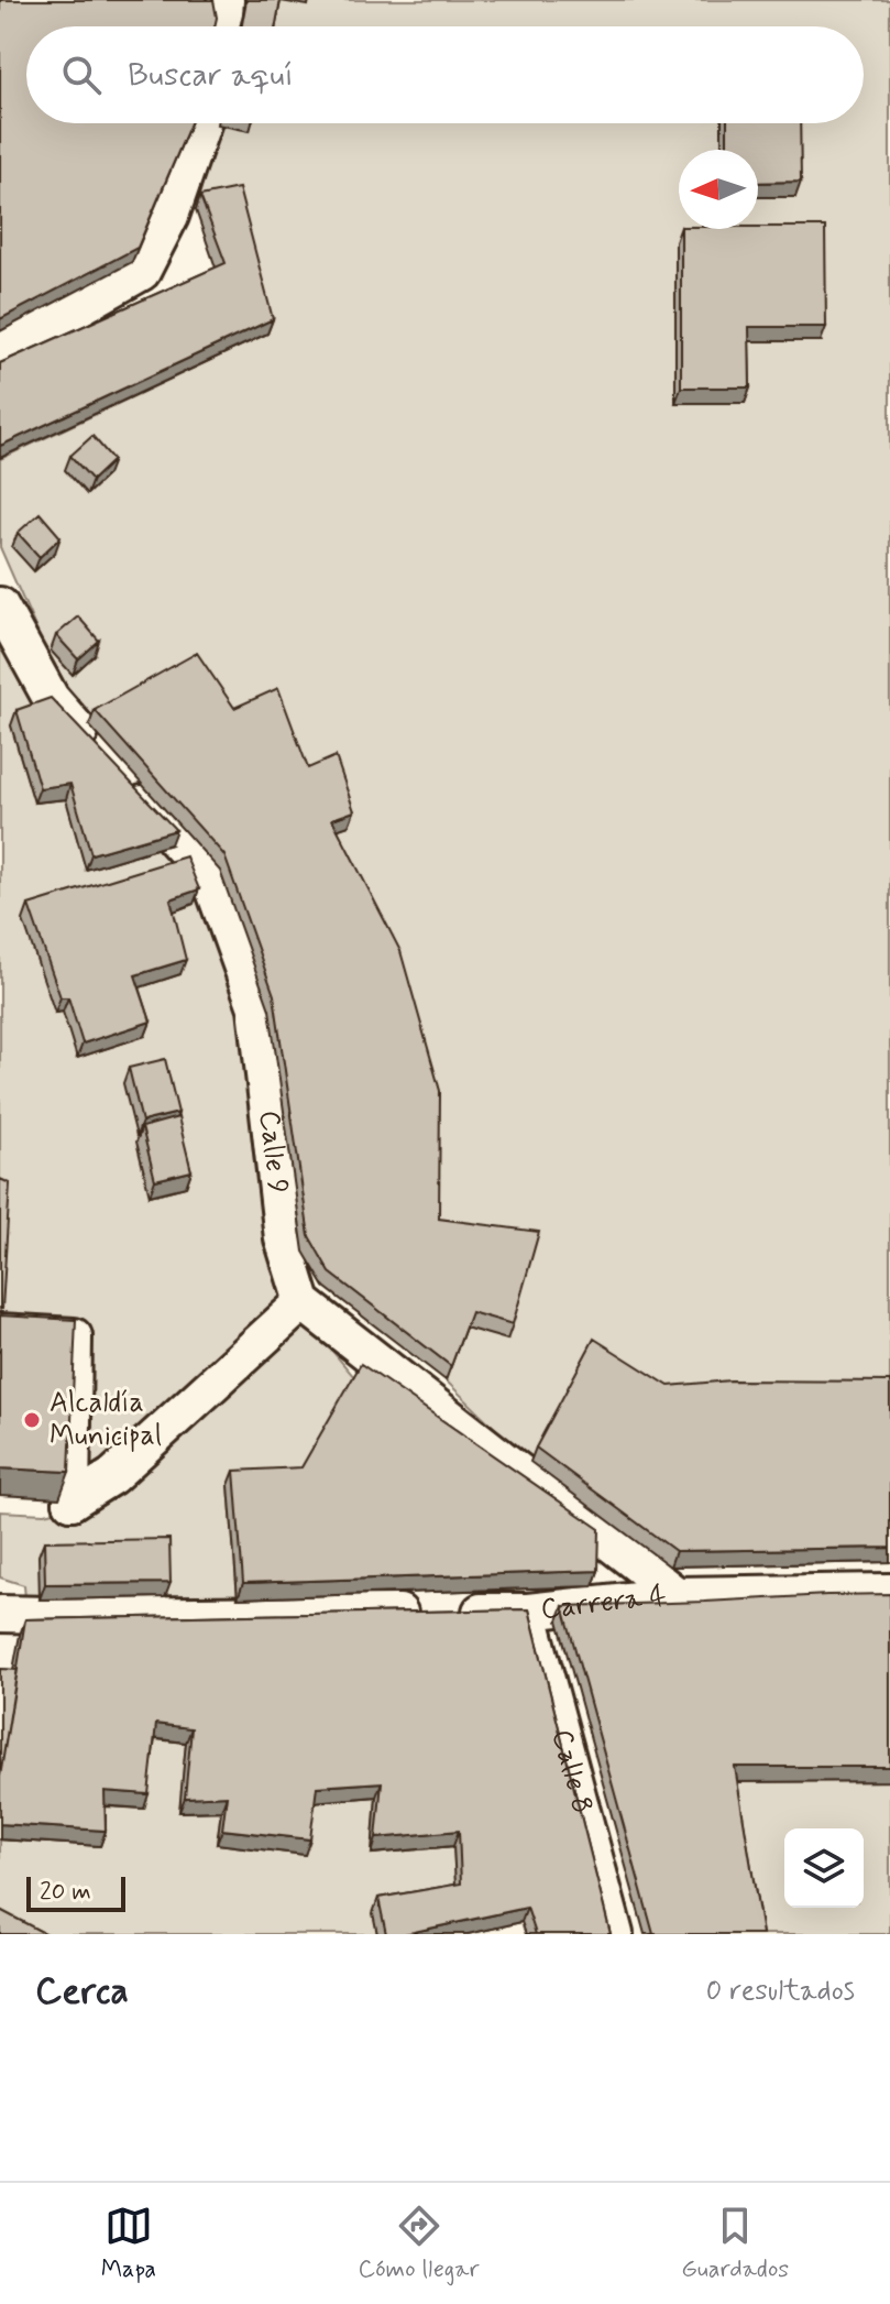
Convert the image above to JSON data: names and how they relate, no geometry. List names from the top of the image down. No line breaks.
{"streets":{"street":["Calle 9","Carrera 4","Calle 8"]},"crossings":[["Carrera 4","Calle 8"]],"places":["Alcaldía Municipal"],"scale_bar":"20 m","north":"left","page":{"search":"Buscar aquí","scale":"20 m","heading":["Cerca","0 resultados"],"nav":["Mapa","Cómo llegar","Guardados"]}}
